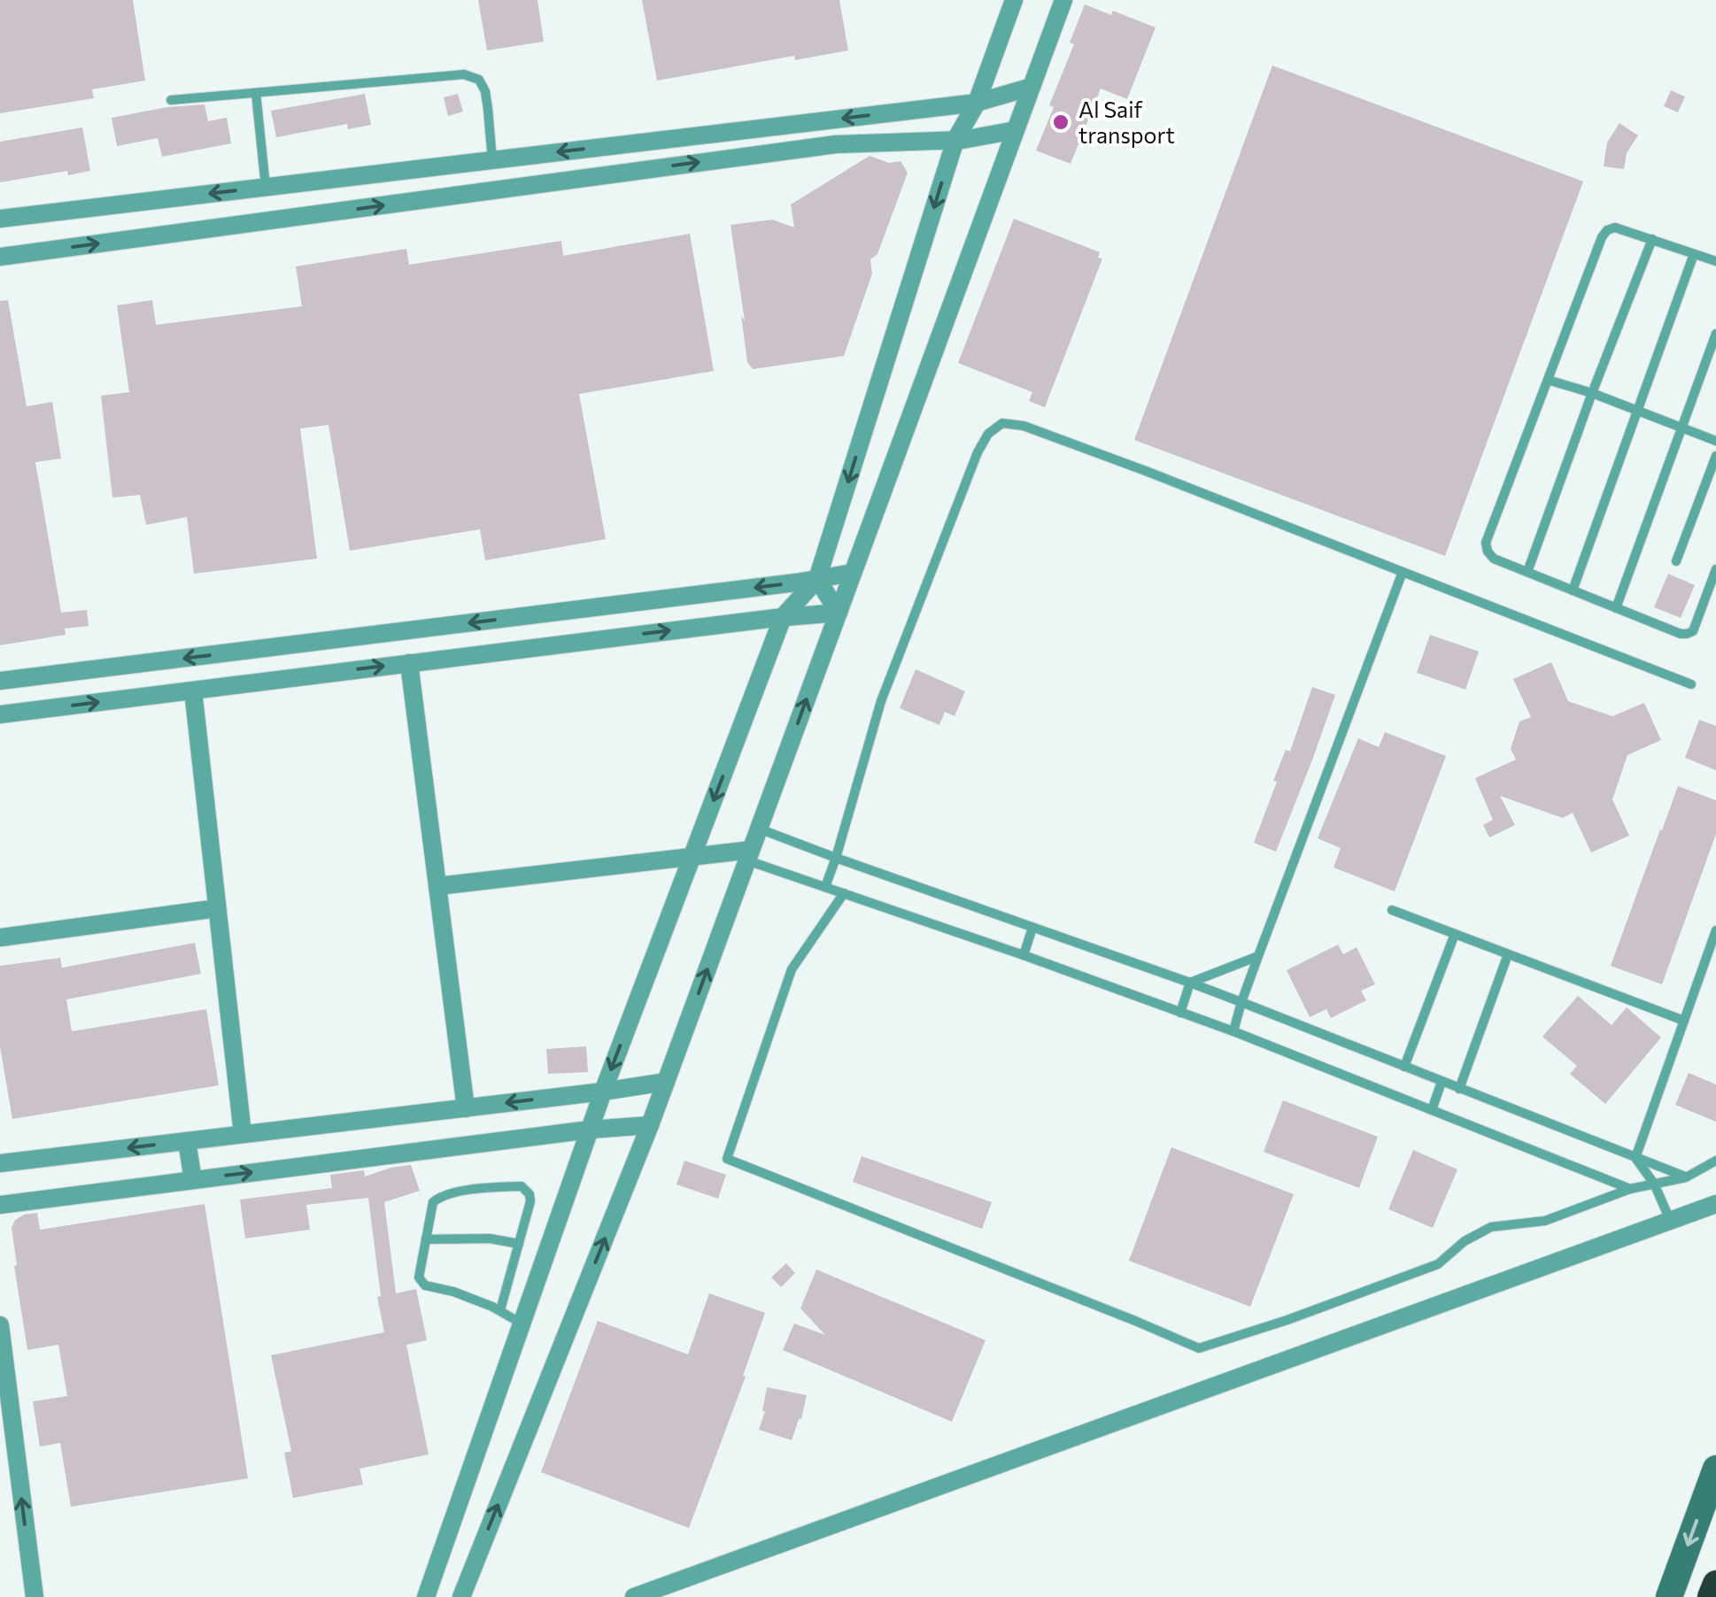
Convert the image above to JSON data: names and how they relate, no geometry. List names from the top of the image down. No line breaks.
{"places":["Al Saif transport"]}
